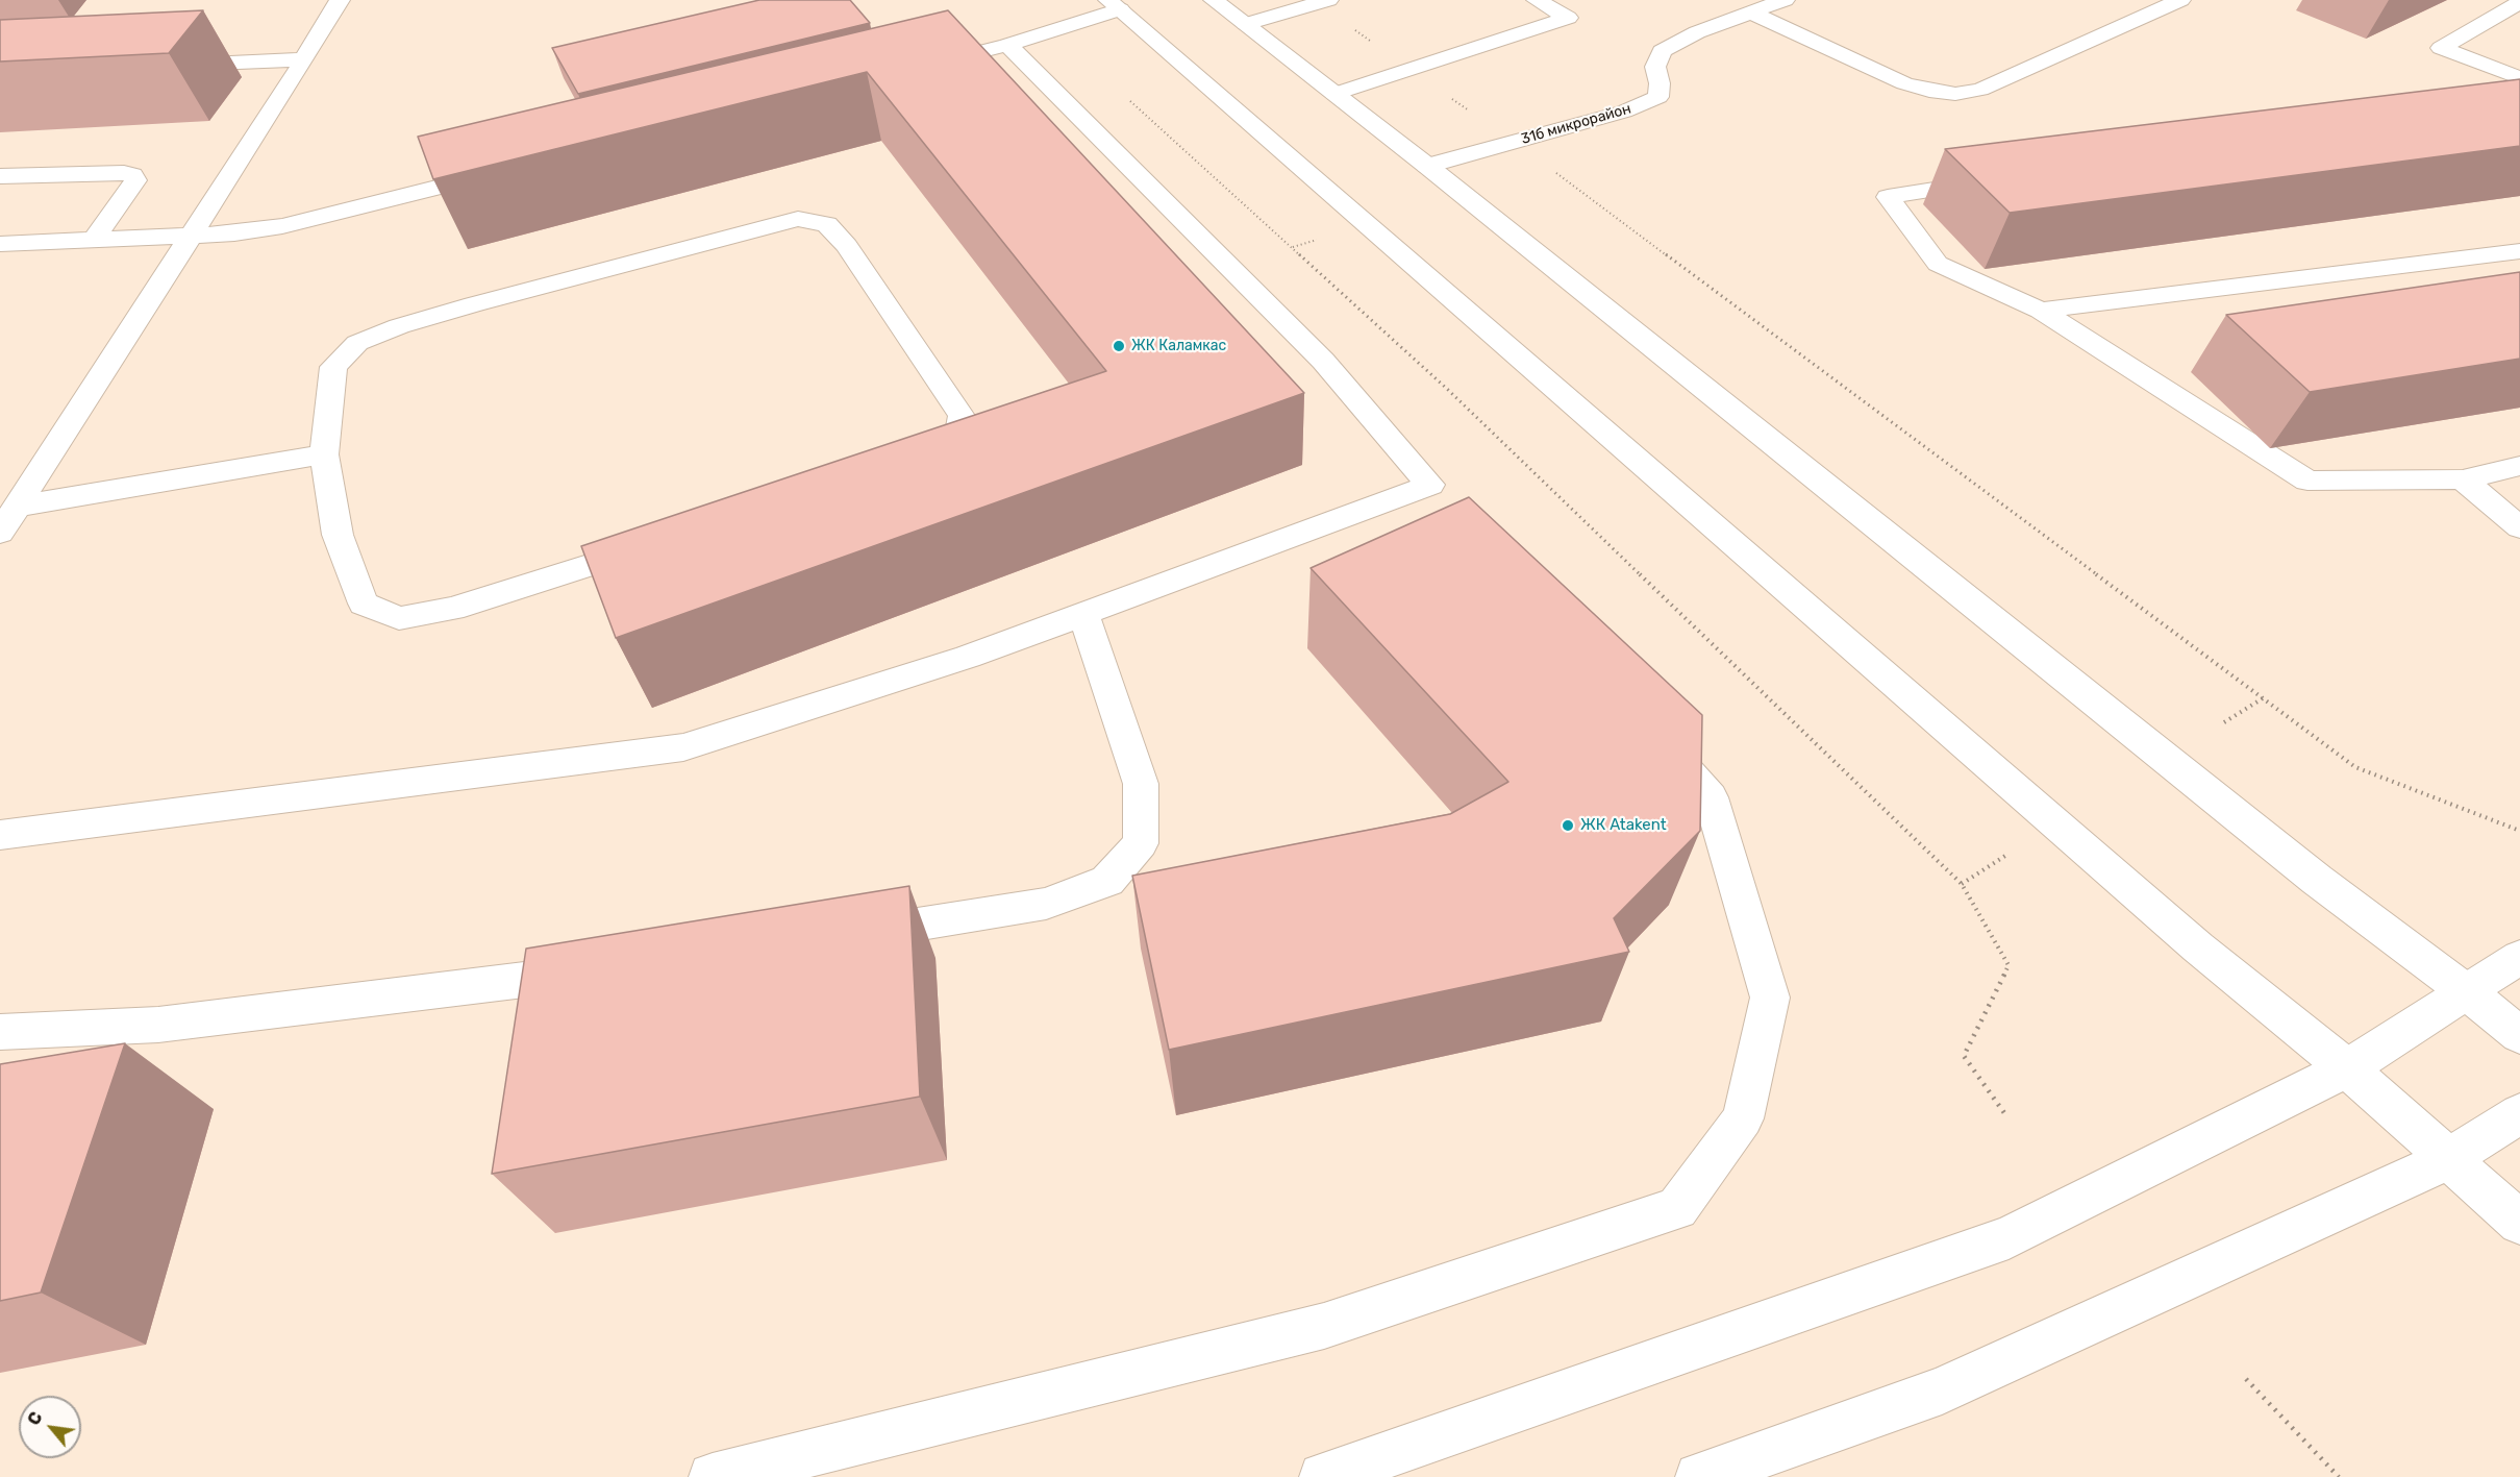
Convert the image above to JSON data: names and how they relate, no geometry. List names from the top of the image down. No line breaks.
{"streets":{"street":["31б микрорайон"]},"places":["ЖК Каламкас","ЖК Atakent"],"north":"top left"}
